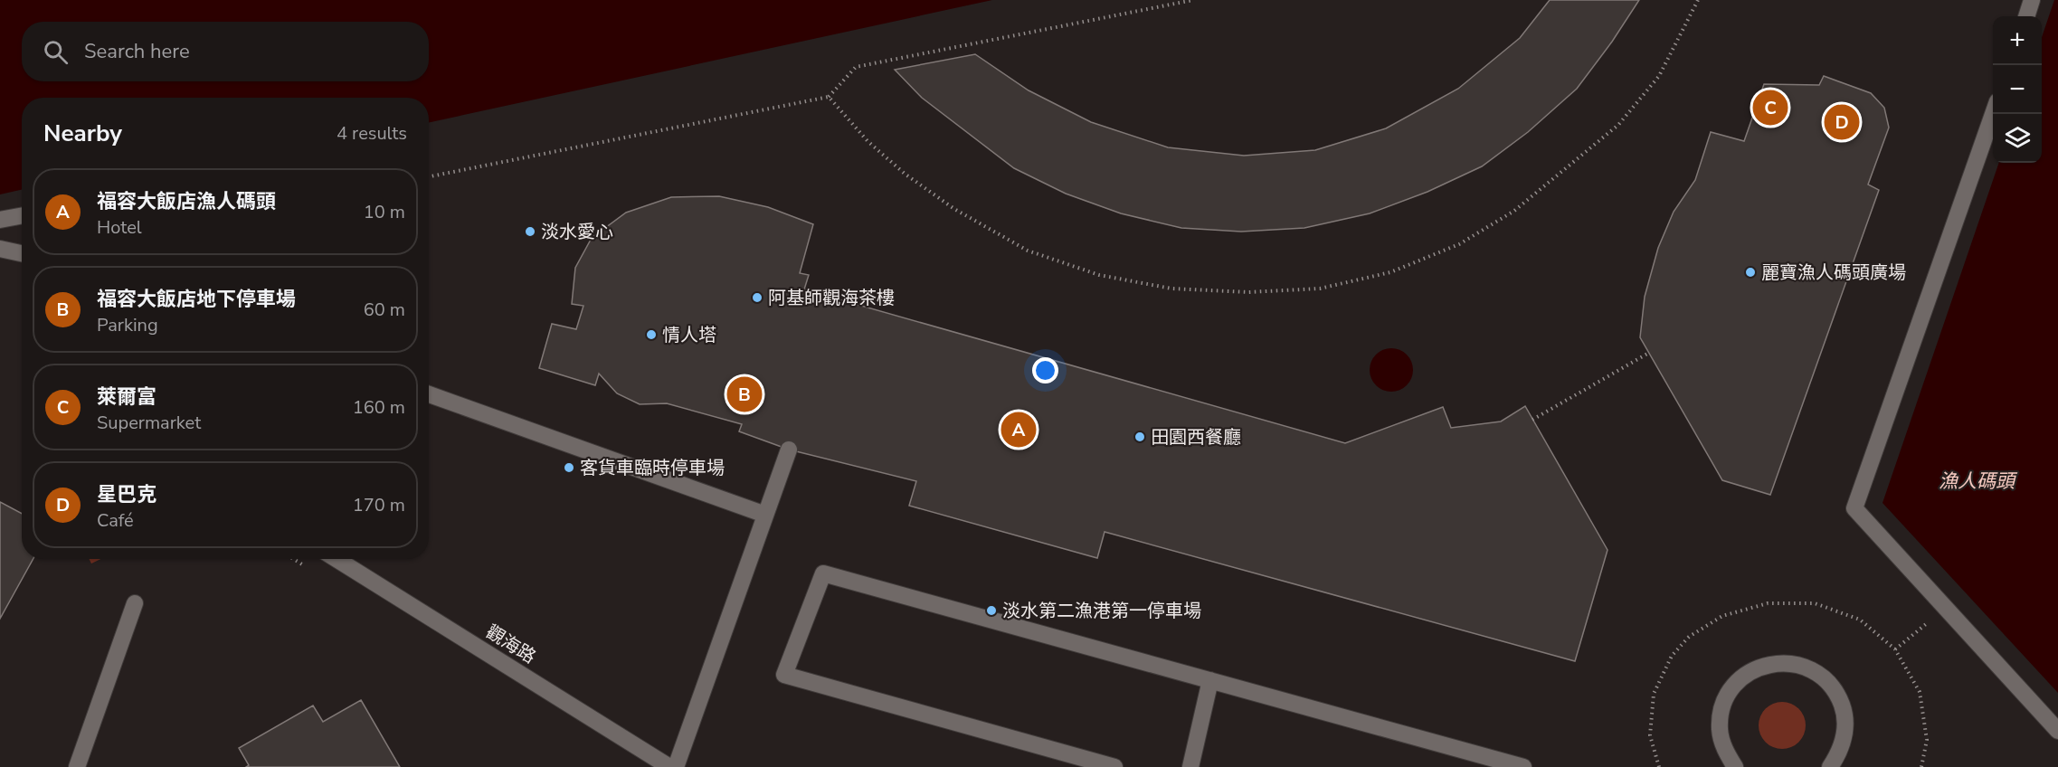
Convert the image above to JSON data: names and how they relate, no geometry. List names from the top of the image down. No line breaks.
{"streets":{"street":["觀海路"]},"water":["漁人碼頭"],"places":["淡水愛心","麗寶漁人碼頭廣場","阿基師觀海茶樓","情人塔","田園西餐廳","客貨車臨時停車場","淡水第二漁港第一停車場"],"page":{"map_buttons":["+","−"],"search":"Search here","pins":["C","D","B","A"],"heading":["Nearby","4 results"],"list":[{"mark":"A","name":"福容大飯店漁人碼頭","note":"Hotel","value":"10 m"},{"mark":"B","name":"福容大飯店地下停車場","note":"Parking","value":"60 m"},{"mark":"C","name":"萊爾富","note":"Supermarket","value":"160 m"},{"mark":"D","name":"星巴克","note":"Café","value":"170 m"}]}}
